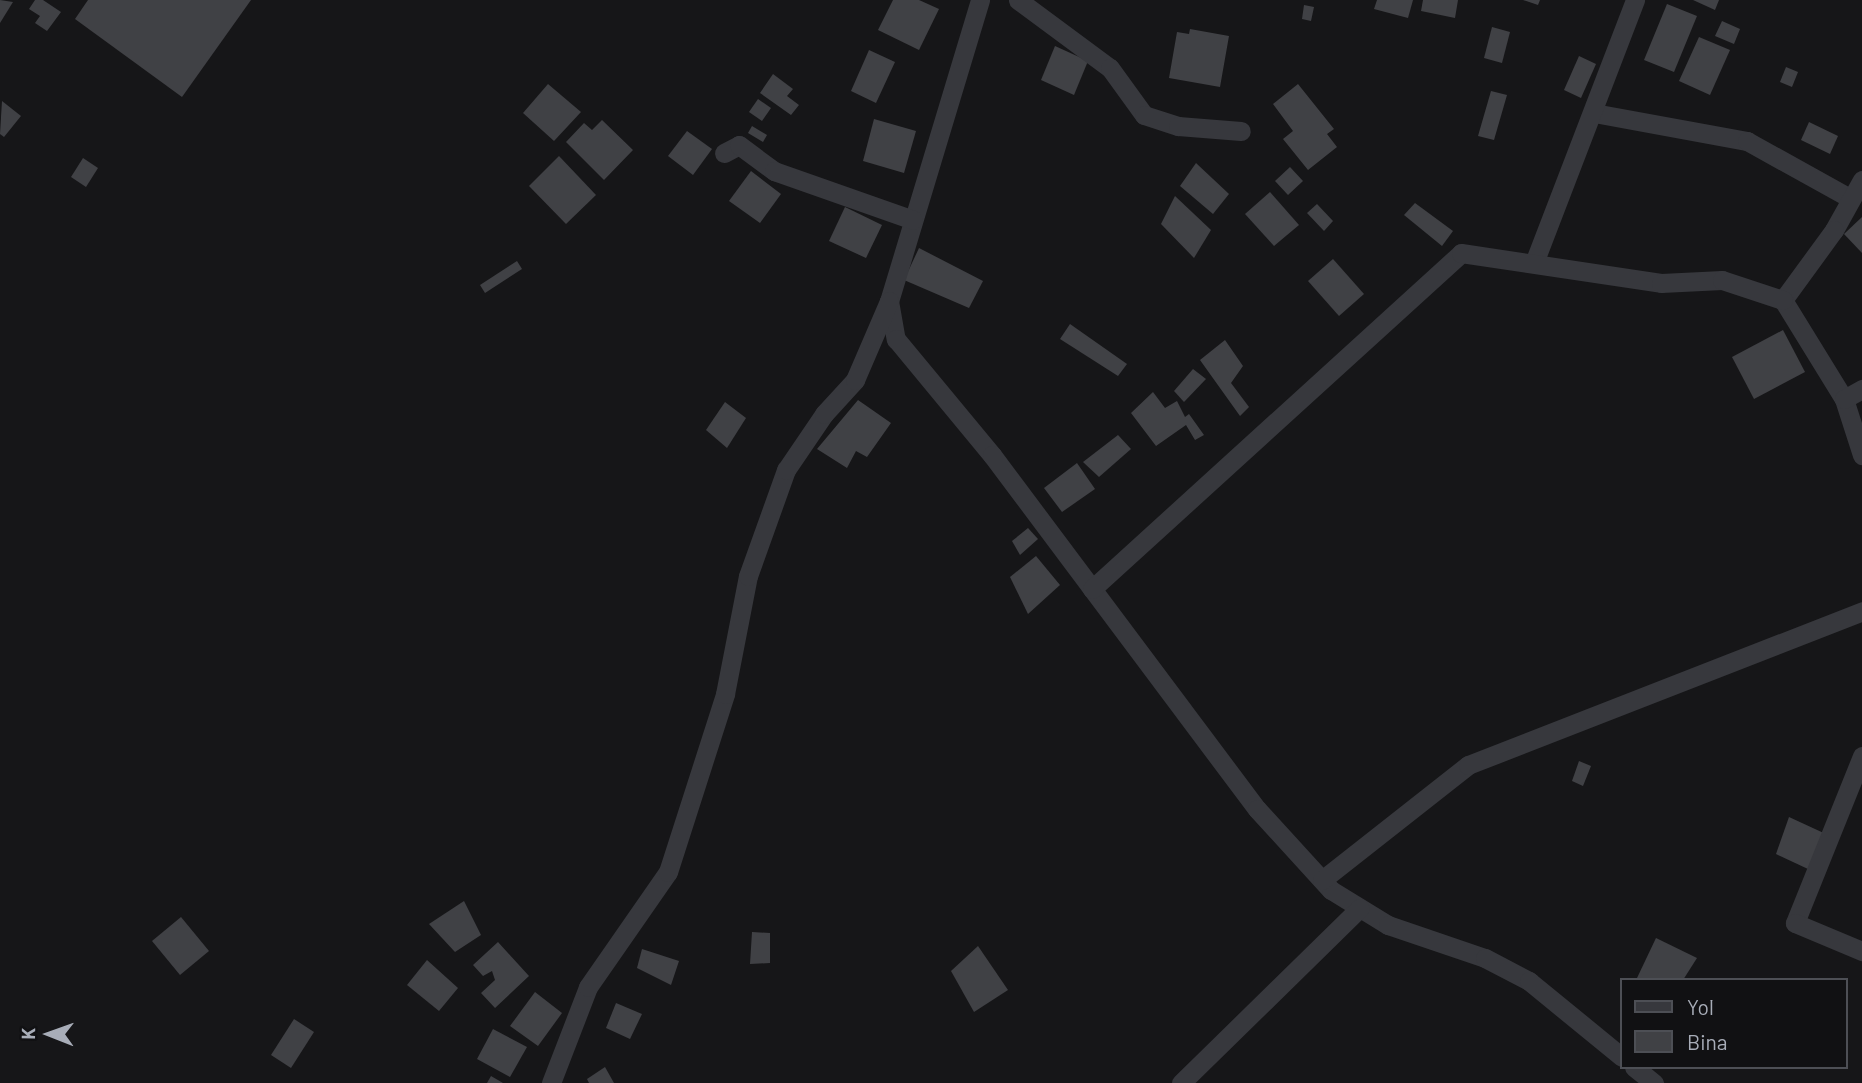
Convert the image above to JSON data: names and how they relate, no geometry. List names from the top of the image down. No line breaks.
{"legend":["Yol","Bina"],"north":"left"}
